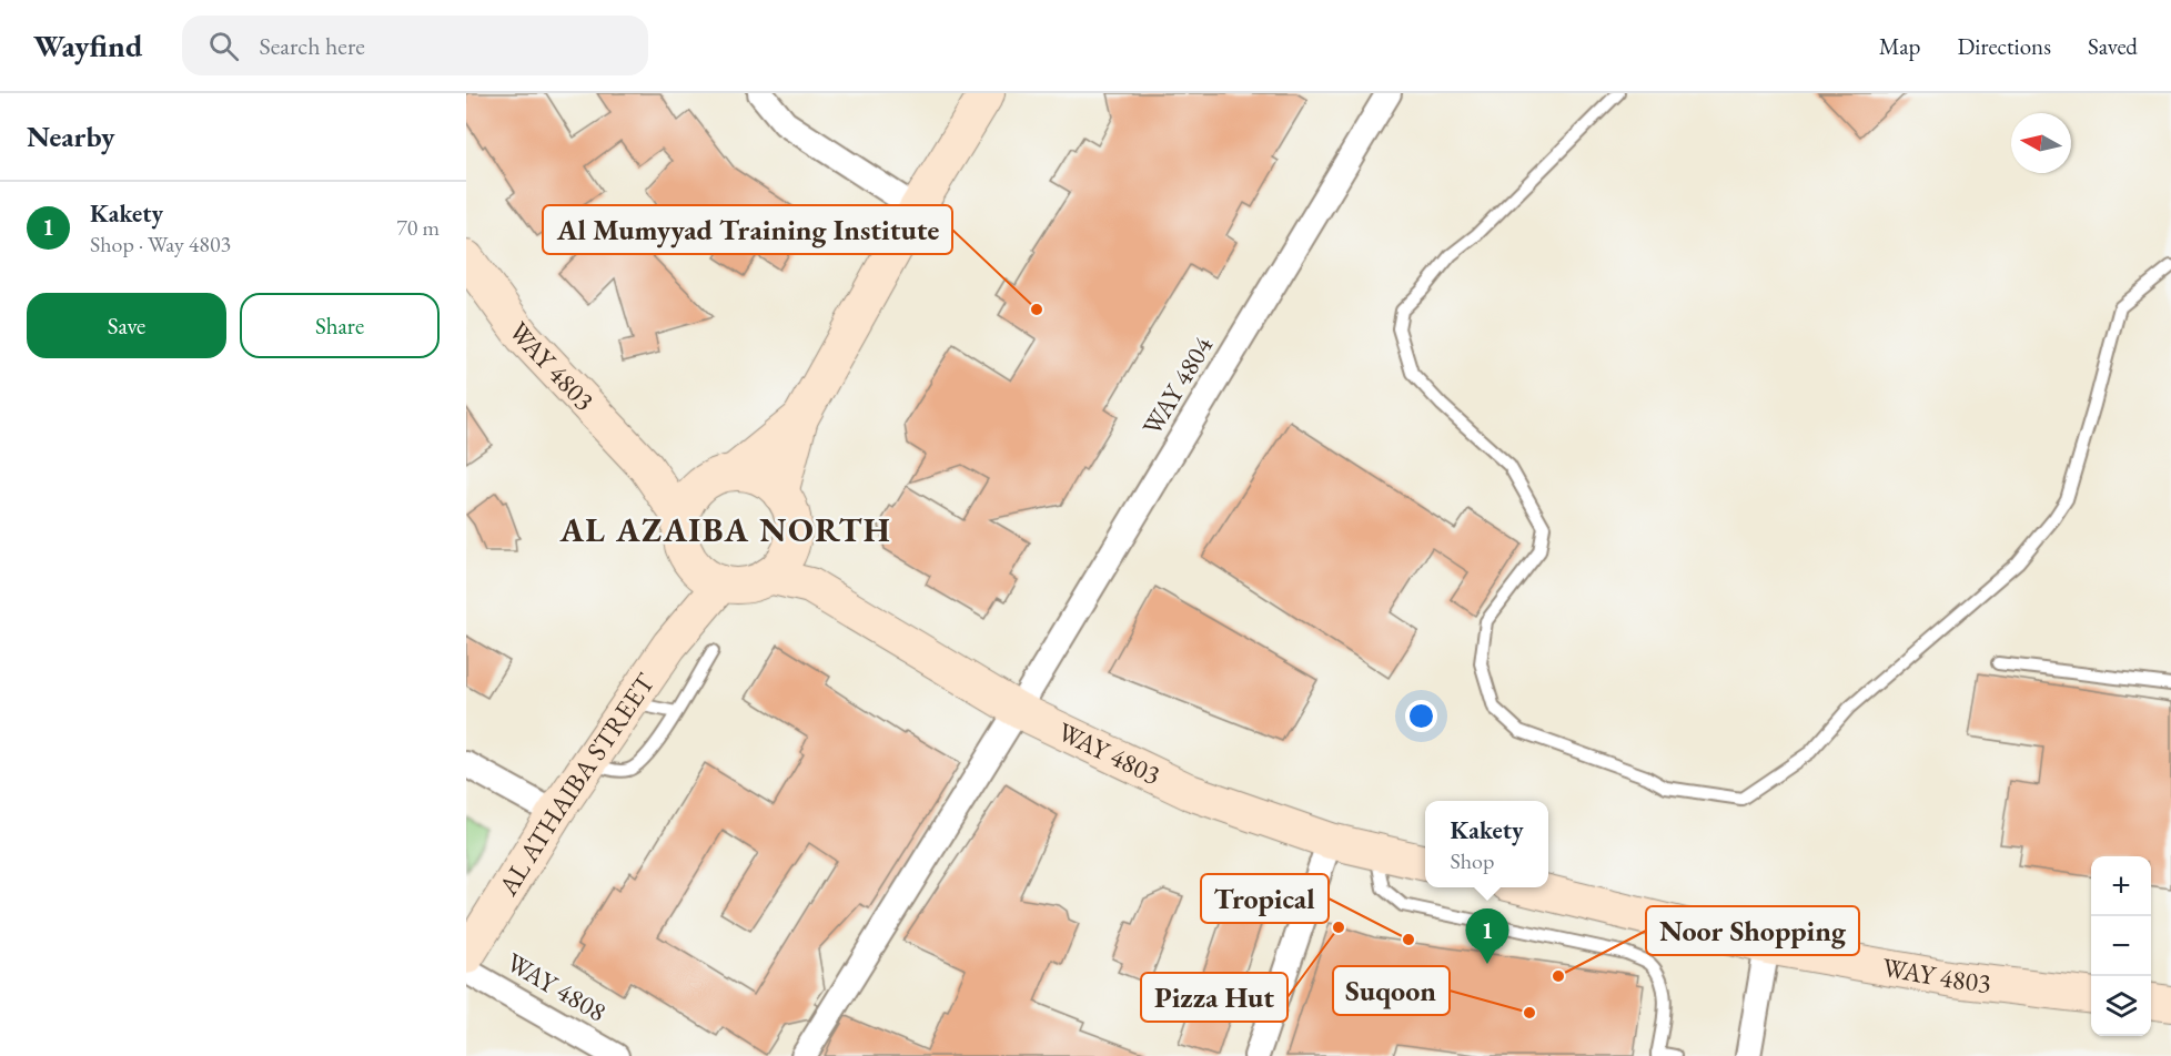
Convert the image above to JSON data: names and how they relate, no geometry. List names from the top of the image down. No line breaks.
{"streets":{"street":["WAY 4803","WAY 4804","AL ATHAIBA STREET","WAY 4808"]},"crossings":[["WAY 4803","WAY 4804"],["WAY 4803","AL ATHAIBA STREET"]],"districts":["AL AZAIBA NORTH"],"places":["Al Mumyyad Training Institute","Pizza Hut","Tropical","Noor Shopping","Suqoon"],"north":"left","page":{"header":"Wayfind","search":"Search here","nav":["Map","Directions","Saved"],"heading":"Nearby","list":[{"mark":"1","name":"Kakety","note":"Shop · Way 4803","value":"70 m"}],"buttons":["Save","Share"],"popup":["Kakety","Shop"],"map_buttons":["+","−"],"pins":"1"}}
